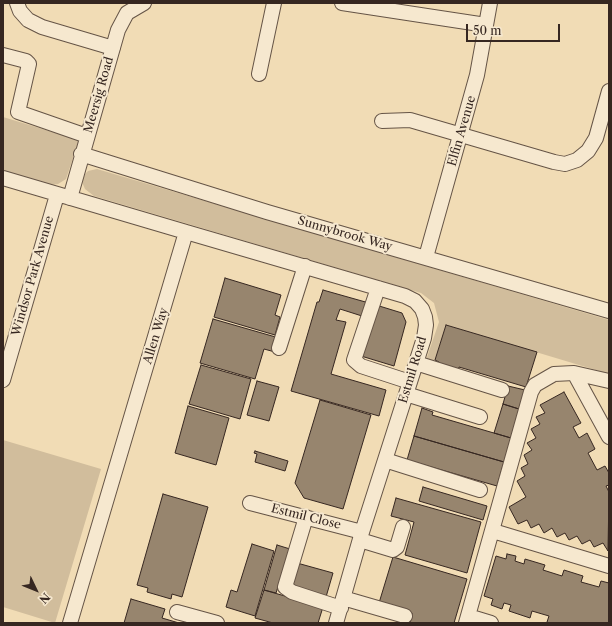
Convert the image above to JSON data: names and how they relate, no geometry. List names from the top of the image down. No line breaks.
{"streets":{"street":["Meersig Road","Elfin Avenue","Sunnybrook Way","Windsor Park Avenue","Allen Way","Estmil Road","Estmil Close"]},"crossings":[["Meersig Road","Sunnybrook Way"],["Meersig Road","Windsor Park Avenue"],["Elfin Avenue","Sunnybrook Way"],["Allen Way","Estmil Road"],["Estmil Road","Estmil Close"]],"scale_bar":"50 m","north":"bottom right"}
